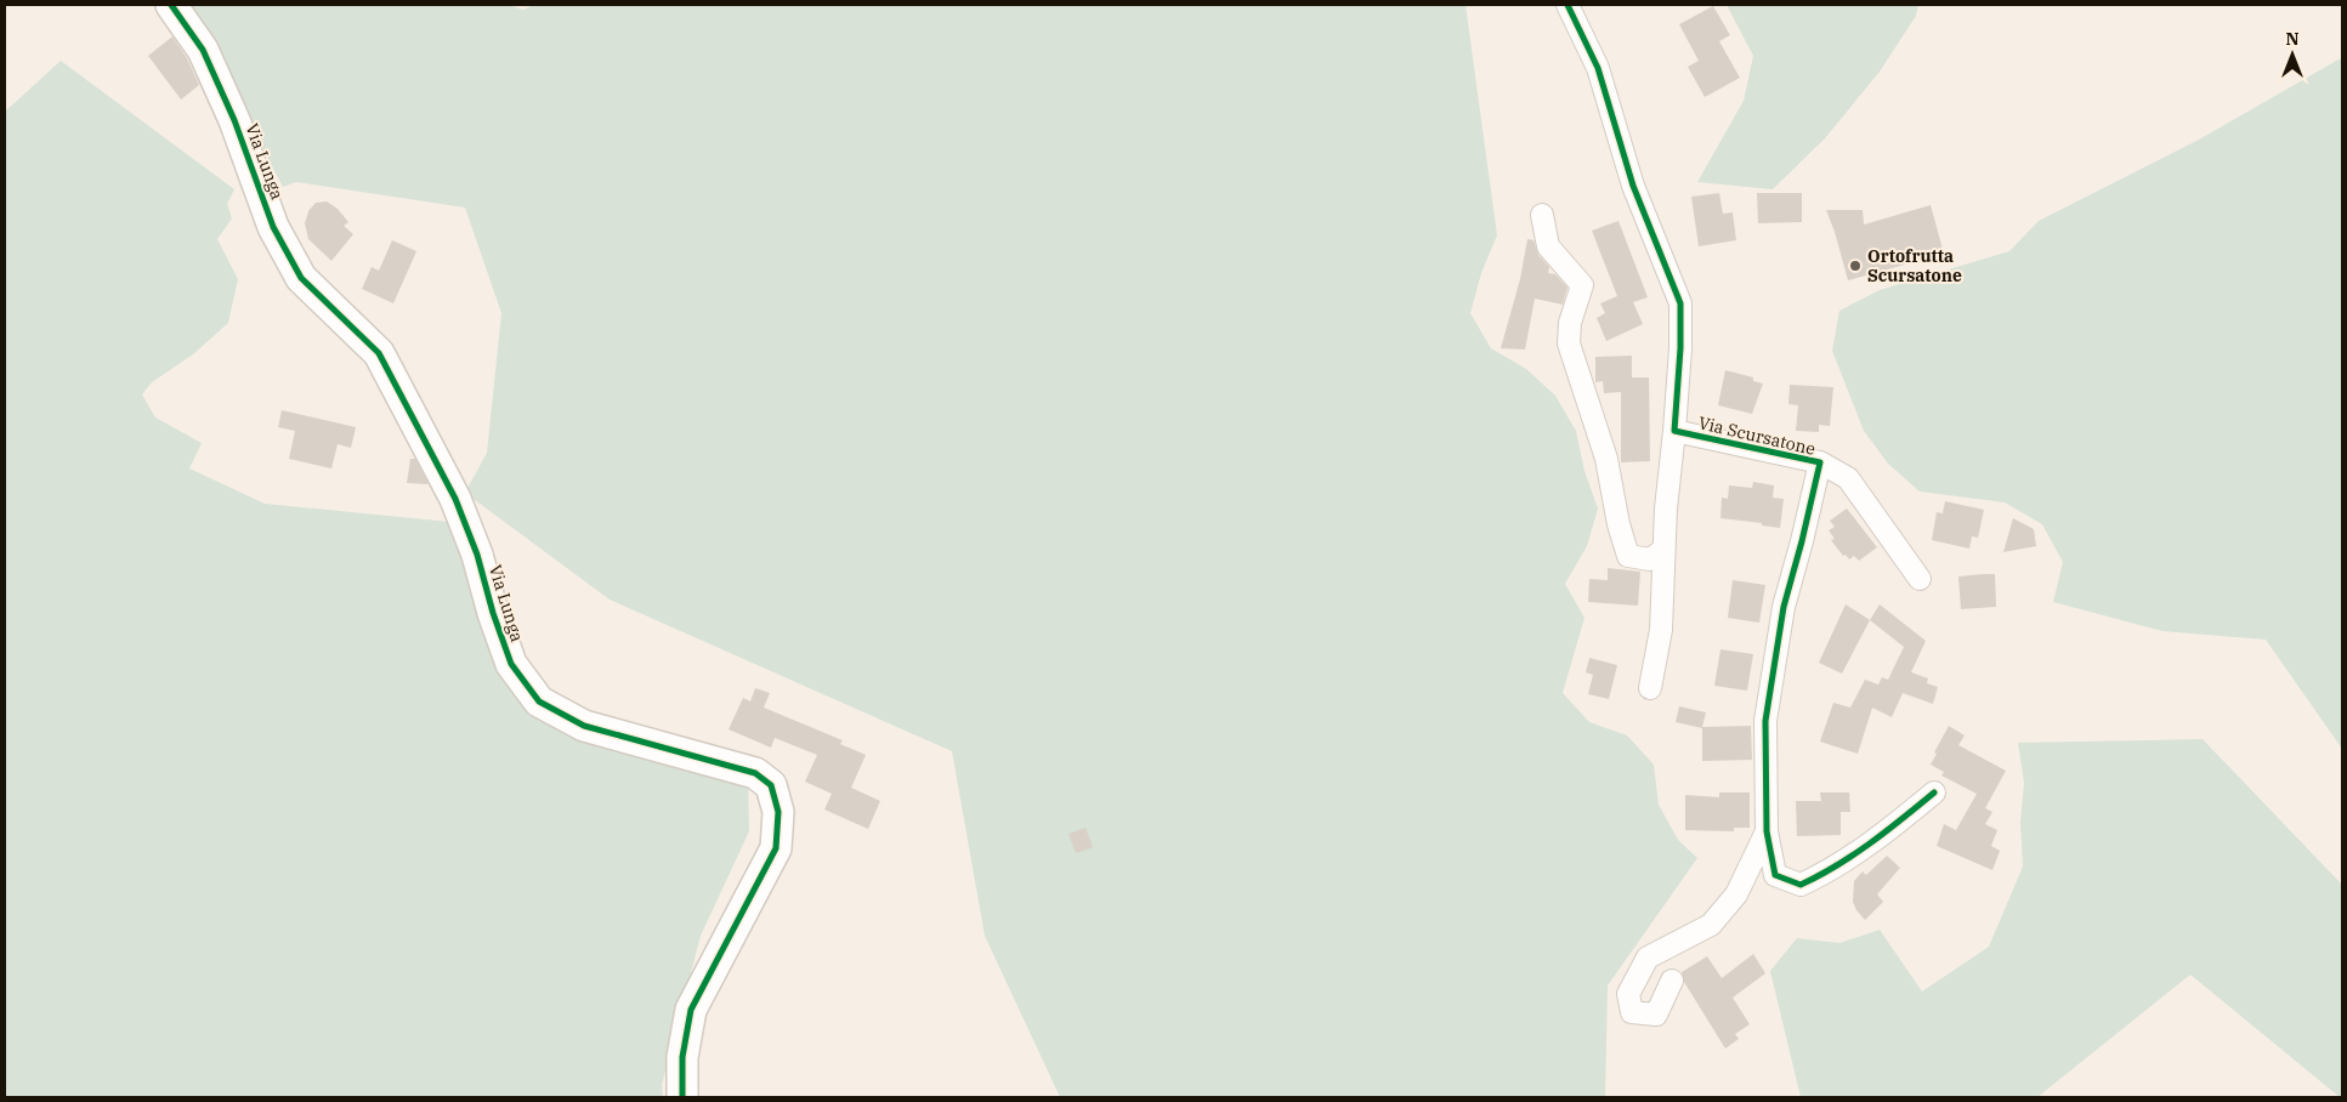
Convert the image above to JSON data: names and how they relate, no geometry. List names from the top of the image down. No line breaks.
{"streets":{"street":["Via Lunga","Via Scursatone"]},"places":["Ortofrutta Scursatone"],"north":"top"}
